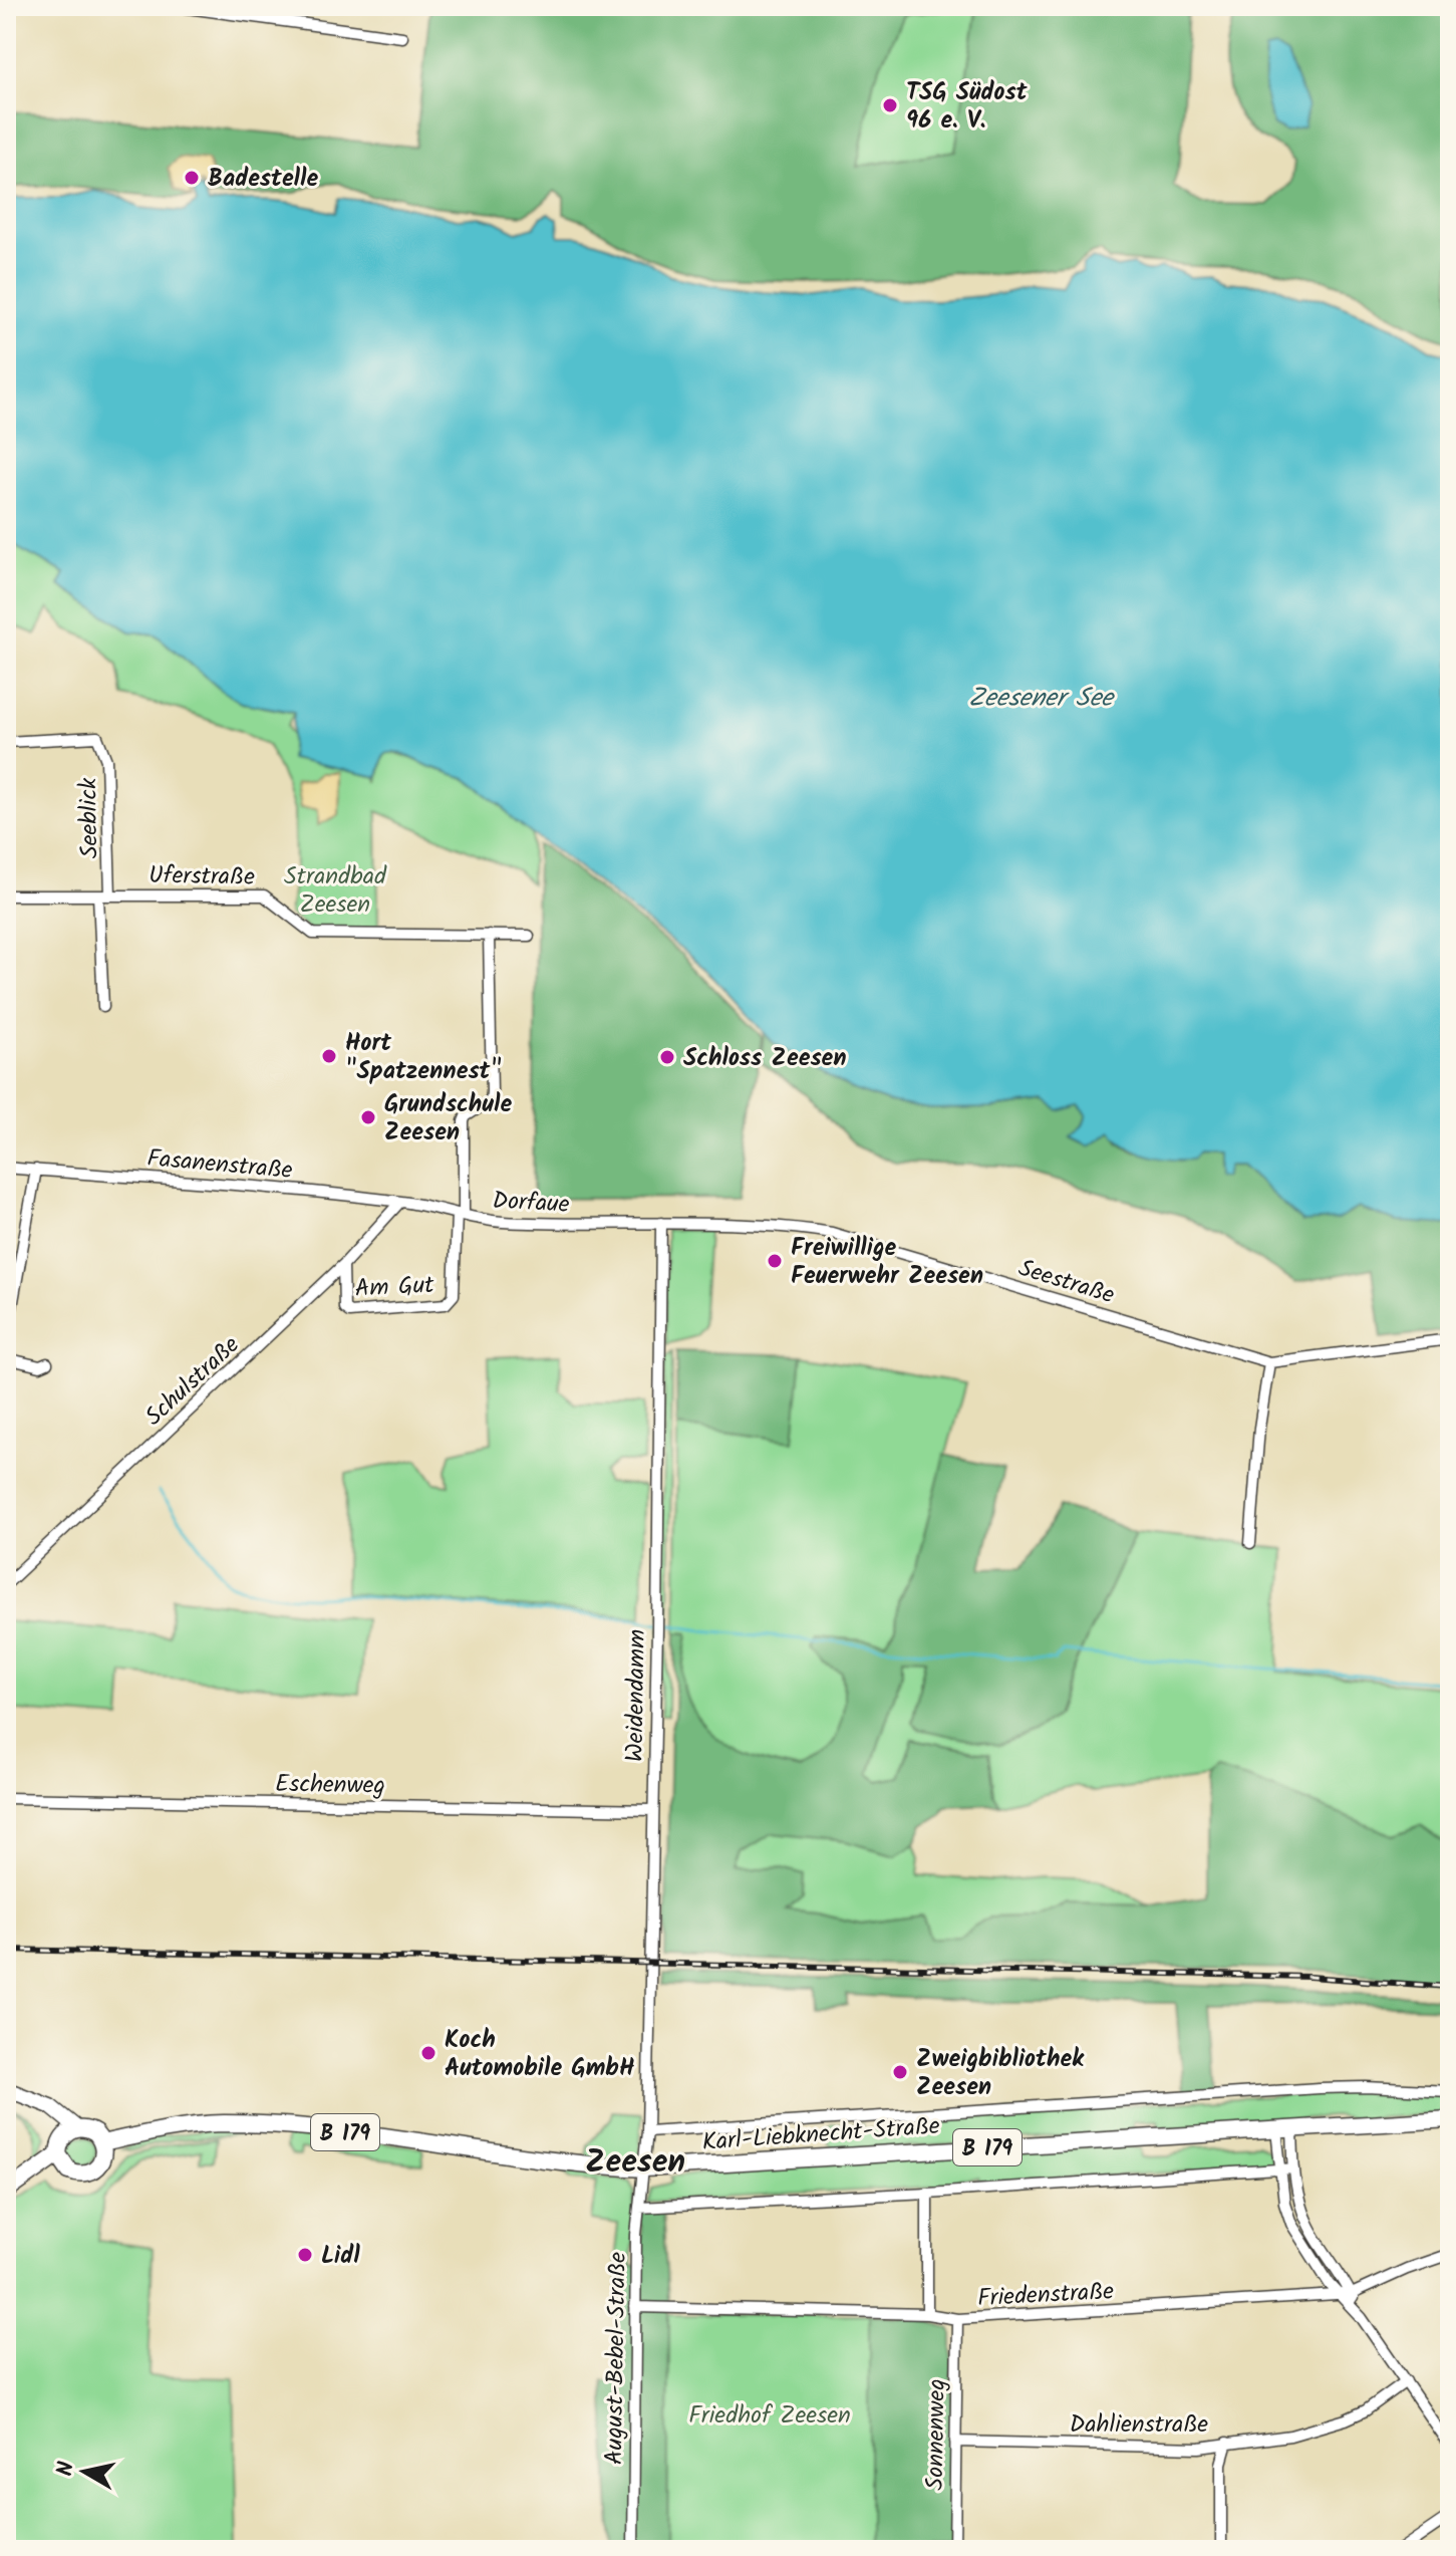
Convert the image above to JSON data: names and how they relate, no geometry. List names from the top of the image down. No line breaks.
{"streets":{"main road":["B 179","Karl-Liebknecht-Straße"],"street":["Seeblick","Uferstraße","Fasanenstraße","Dorfaue","Seestraße","Am Gut","Schulstraße","Weidendamm","Eschenweg","Friedenstraße","August-Bebel-Straße","Dahlienstraße","Sonnenweg"]},"crossings":[["Seeblick","Uferstraße"],["Fasanenstraße","Dorfaue"],["Fasanenstraße","Schulstraße"],["Dorfaue","Seestraße"],["Dorfaue","Am Gut"],["Dorfaue","Schulstraße"],["Dorfaue","Weidendamm"],["Seestraße","Weidendamm"],["Am Gut","Schulstraße"],["Weidendamm","Eschenweg"],["Weidendamm","Karl-Liebknecht-Straße"],["Weidendamm","August-Bebel-Straße"],["Karl-Liebknecht-Straße","August-Bebel-Straße"],["Friedenstraße","August-Bebel-Straße"],["Friedenstraße","Sonnenweg"],["Dahlienstraße","Sonnenweg"]],"districts":["Zeesen"],"water":["Zeesener See"],"parks":["Strandbad Zeesen","Friedhof Zeesen"],"places":["TSG Südost 96 e. V.","Badestelle","Hort \"Spatzennest\"","Schloss Zeesen","Grundschule Zeesen","Freiwillige Feuerwehr Zeesen","Koch Automobile GmbH","Zweigbibliothek Zeesen","Lidl"],"north":"left"}
